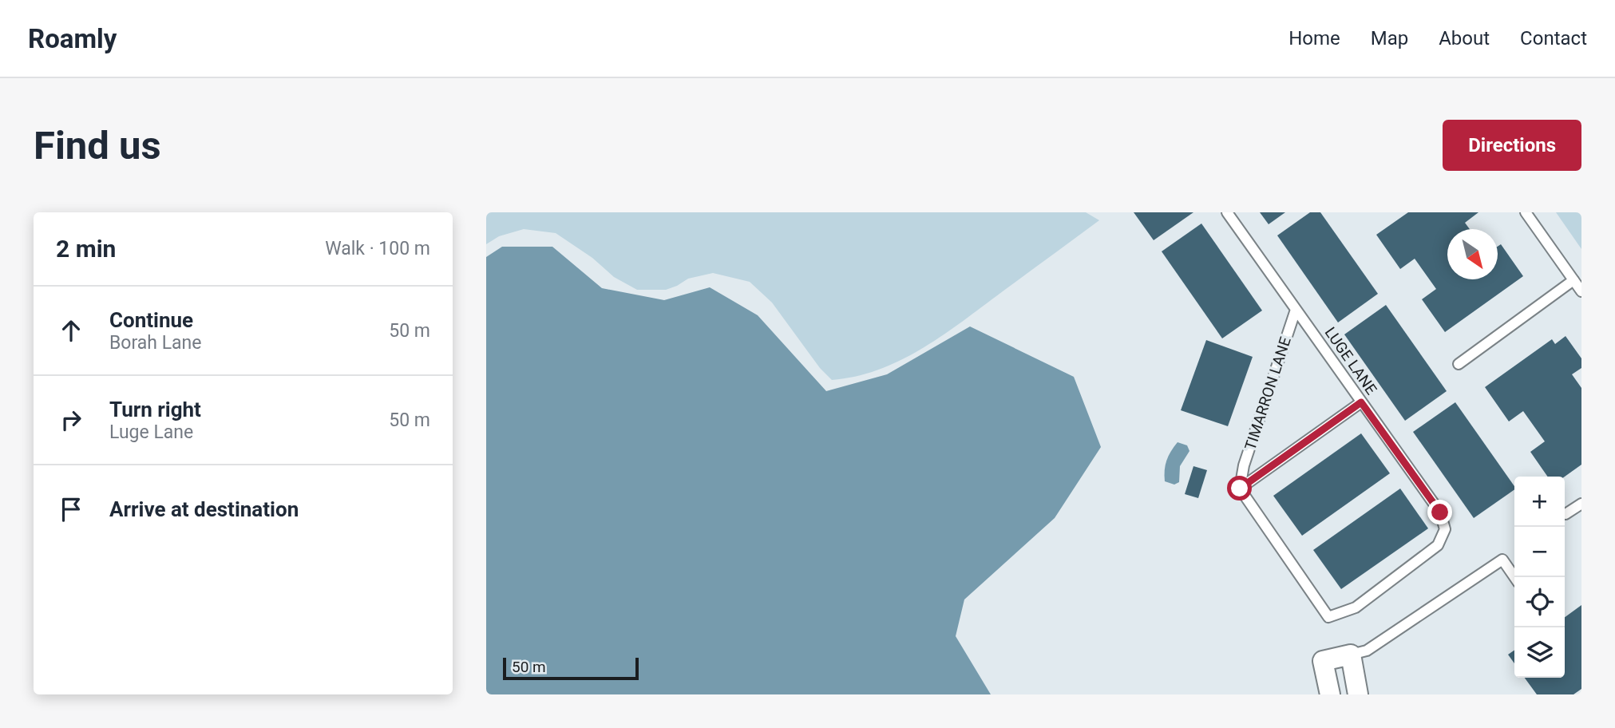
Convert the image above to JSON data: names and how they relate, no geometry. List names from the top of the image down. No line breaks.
{"streets":{"lane":["LUGE LANE","TIMARRON LANE"]},"crossings":[["LUGE LANE","TIMARRON LANE"]],"scale_bar":"50 m","north":"bottom right","page":{"header":"Roamly","nav":["Home","Map","About","Contact"],"buttons":"Directions","title":"Find us","heading":["2 min","Walk · 100 m"],"list":[["Continue","Borah Lane","50 m"],["Turn right","Luge Lane","50 m"],"Arrive at destination"],"map_buttons":["+","−"],"scale":"50 m"}}
